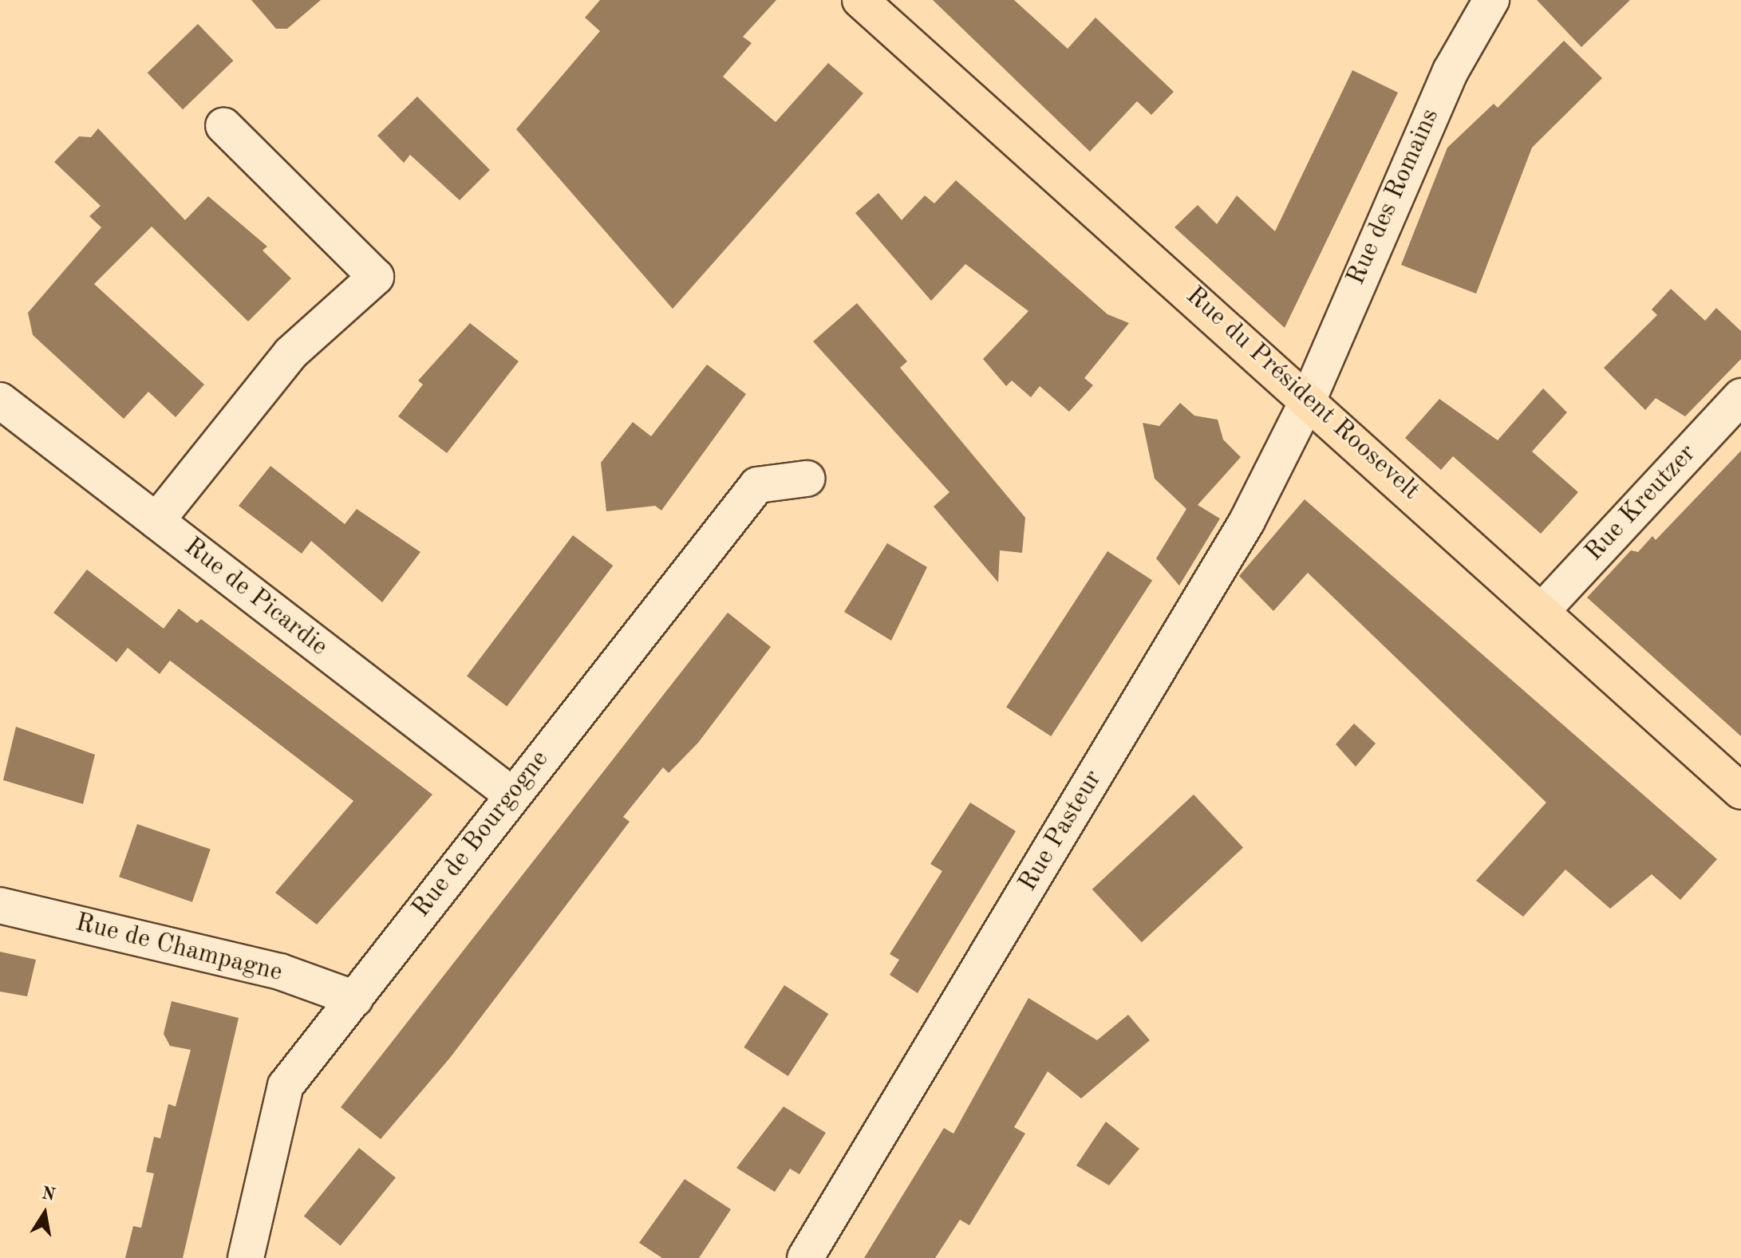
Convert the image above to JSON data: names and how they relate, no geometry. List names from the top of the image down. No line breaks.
{"streets":{"main road":["Rue du Président Roosevelt"],"street":["Rue des Romains","Rue Kreutzer","Rue de Picardie","Rue Pasteur","Rue de Bourgogne","Rue de Champagne"]},"crossings":[["Rue des Romains","Rue du Président Roosevelt"],["Rue des Romains","Rue Pasteur"],["Rue du Président Roosevelt","Rue Kreutzer"],["Rue du Président Roosevelt","Rue Pasteur"],["Rue de Picardie","Rue de Bourgogne"],["Rue de Bourgogne","Rue de Champagne"]],"north":"top"}
